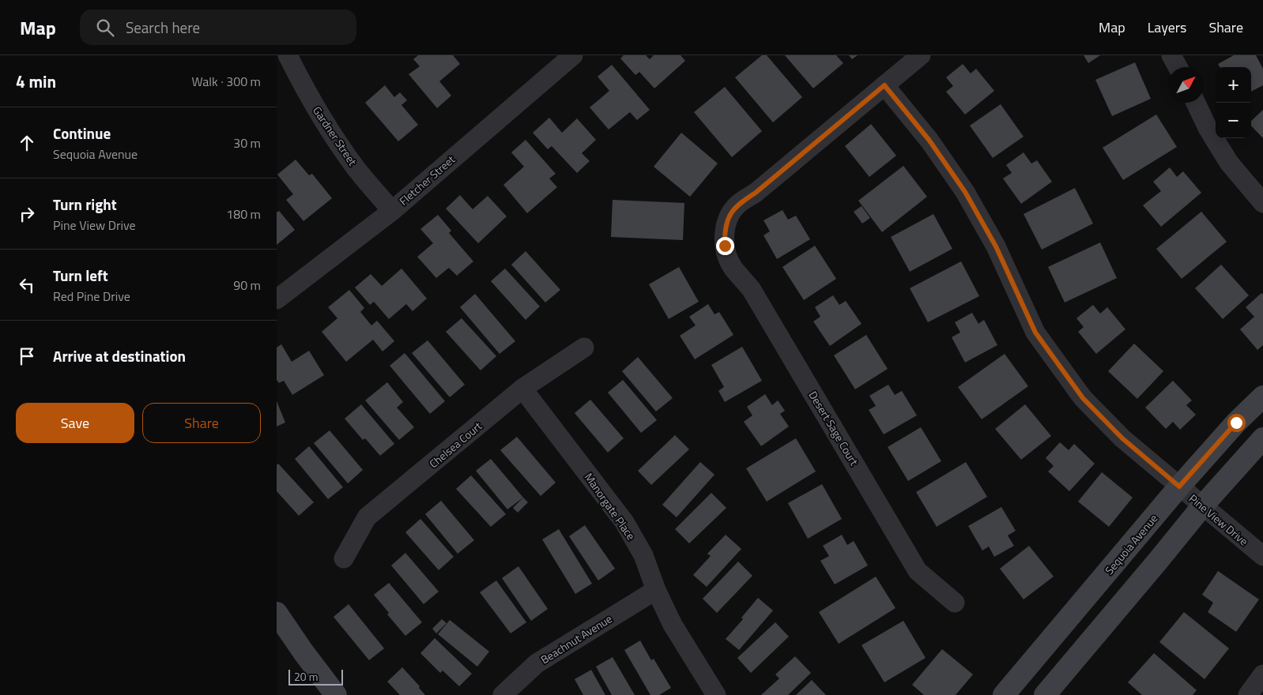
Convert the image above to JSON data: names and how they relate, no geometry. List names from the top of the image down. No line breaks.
{"streets":{"main road":["Sequoia Avenue"],"street":["Gardner Street","Fletcher Street","Desert Sage Court","Chelsea Court","Manorgate Place","Pine View Drive","Beachnut Avenue"]},"crossings":[["Gardner Street","Fletcher Street"],["Desert Sage Court","Pine View Drive"],["Chelsea Court","Manorgate Place"],["Manorgate Place","Beachnut Avenue"],["Pine View Drive","Sequoia Avenue"]],"scale_bar":"20 m","north":"top right","page":{"header":"Map","search":"Search here","nav":["Map","Layers","Share"],"heading":["4 min","Walk · 300 m"],"map_buttons":["+","−"],"list":[["Continue","Sequoia Avenue","30 m"],["Turn right","Pine View Drive","180 m"],["Turn left","Red Pine Drive","90 m"],"Arrive at destination"],"buttons":["Save","Share"],"scale":"20 m"}}
